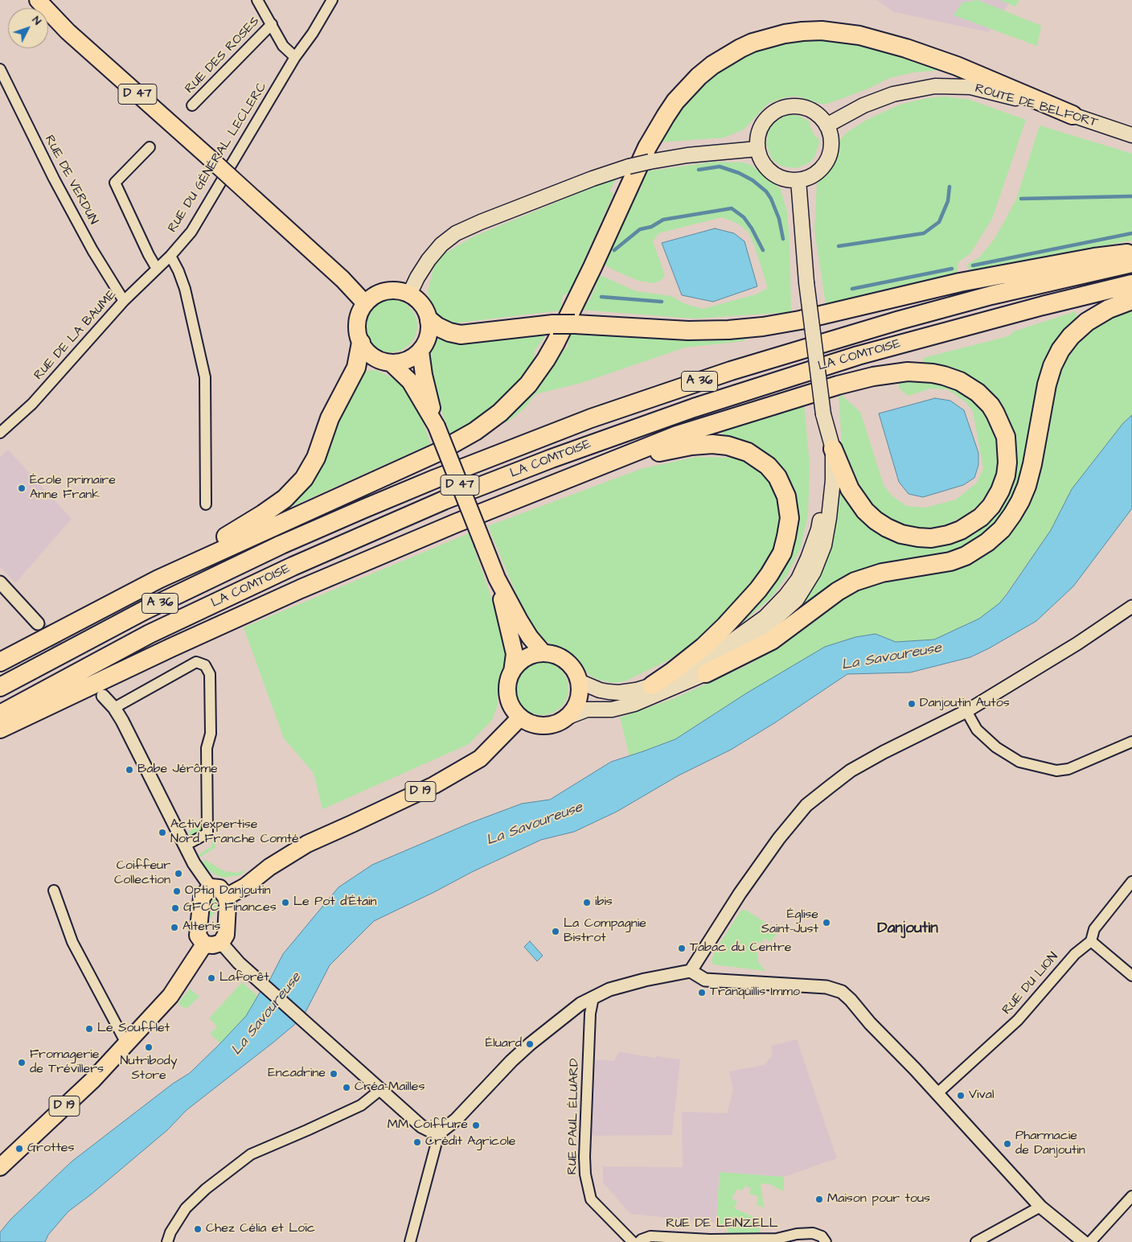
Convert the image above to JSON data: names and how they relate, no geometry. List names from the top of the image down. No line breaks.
{"streets":{"highway":["LA COMTOISE","A 36"],"main road":["D 47","ROUTE DE BELFORT","D 19"],"street":["RUE DES ROSES","RUE DU GÉNÉRAL LECLERC","RUE DE VERDUN","RUE DE LA BAUME","RUE DU LION","RUE PAUL ÉLUARD","RUE DE LEINZELL"]},"crossings":[["D 47","D 19"],["RUE DU GÉNÉRAL LECLERC","RUE DE LA BAUME"],["RUE DE VERDUN","RUE DE LA BAUME"]],"districts":["Danjoutin"],"water":["La Savoureuse"],"places":["École primaire Anne Frank","Danjoutin Autos","Babe Jérôme","Activ'expertise Nord Franche Comté","Coiffeur Collection","Optiq Danjoutin","Le Pot d'Étain","ibis","GFCC Finances","Église Saint-Just","Alteris","La Compagnie Bistrot","Tabac du Centre","Laforêt","Tranquillis Immo","Le Soufflet","Éluard","Nutribody Store","Fromagerie de Trévillers","Encadrine","Créa-Mailles","Vival","MM Coiffure","Crédit Agricole","Pharmacie de Danjoutin","Grottes","Maison pour tous","Chez Célia et Loïc"],"north":"top right"}
